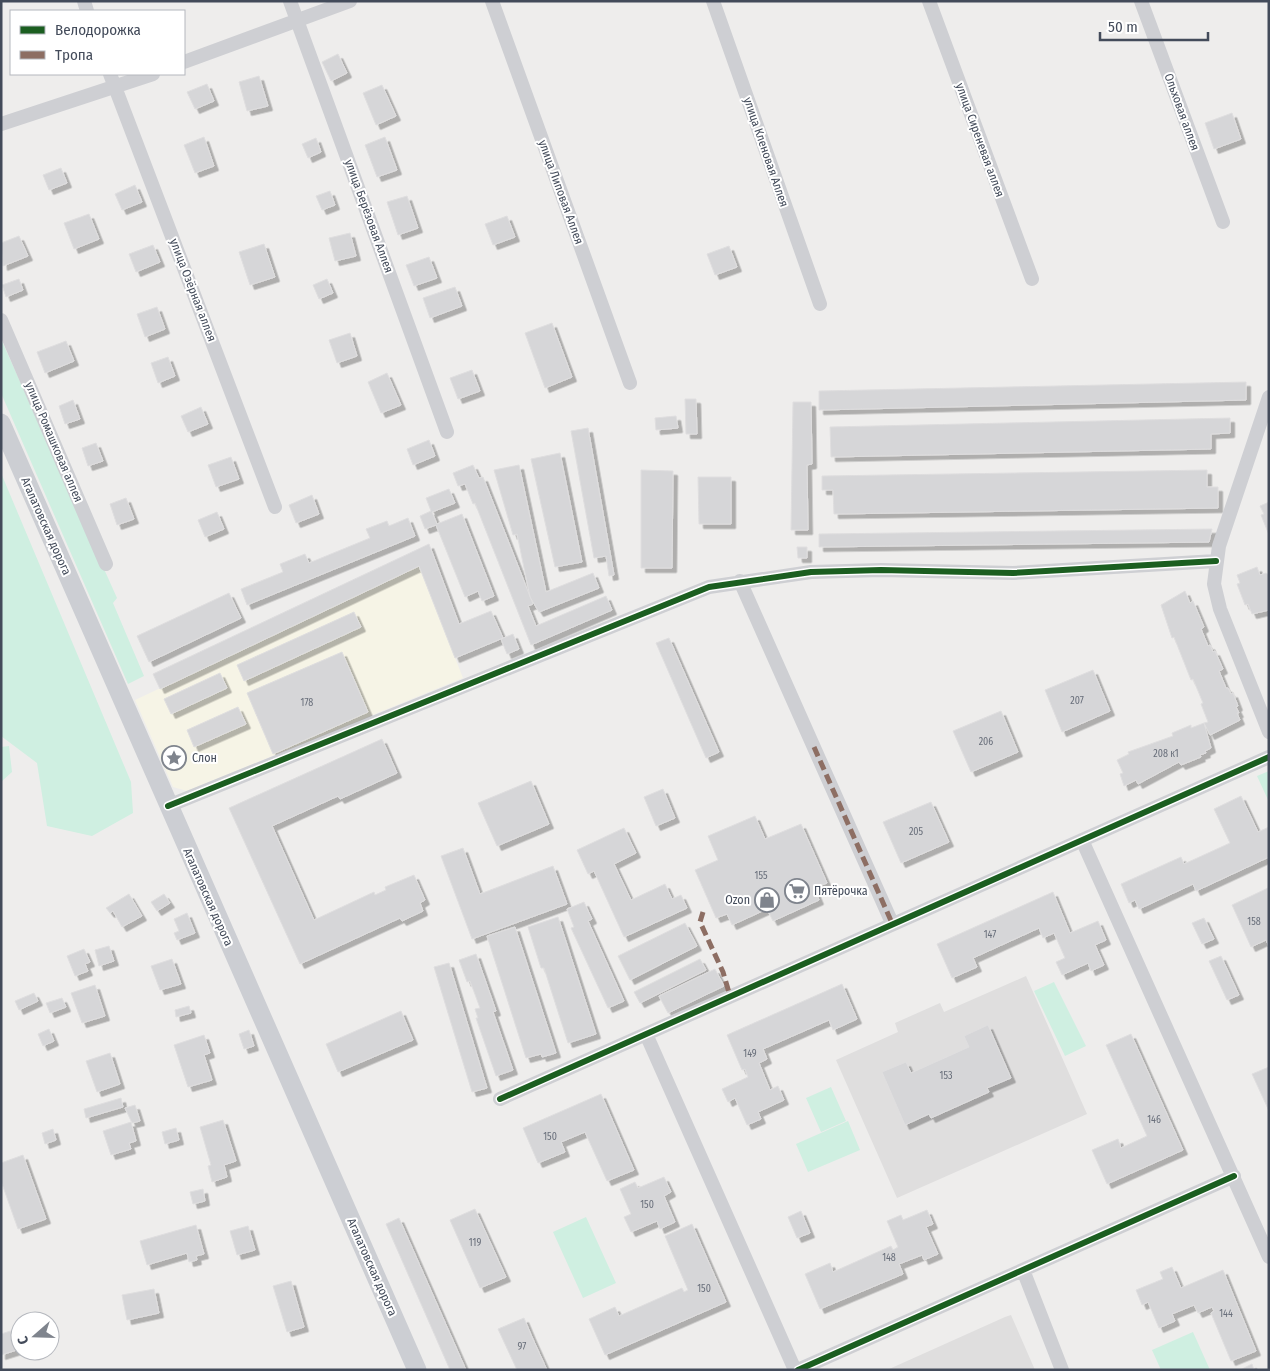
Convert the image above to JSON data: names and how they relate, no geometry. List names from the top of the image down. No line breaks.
{"streets":{"main road":["Агалатовская дорога"],"street":["Ольховая аллея","улица Сиреневая аллея","улица Кленовая Аллея","улица Липовая Аллея","улица Берёзовая Аллея","улица Озёрная аллея","улица Ромашковая аллея"]},"places":{"place":["Слон"],"supermarket":["Пятёрочка"],"shop":["Ozon"]},"house_numbers":["207","178","206","208 к1","205","155","158","147","149","153","146","150","150","119","148","150","144","97"],"legend":["Велодорожка","Тропа"],"scale_bar":"50 m","north":"left"}
